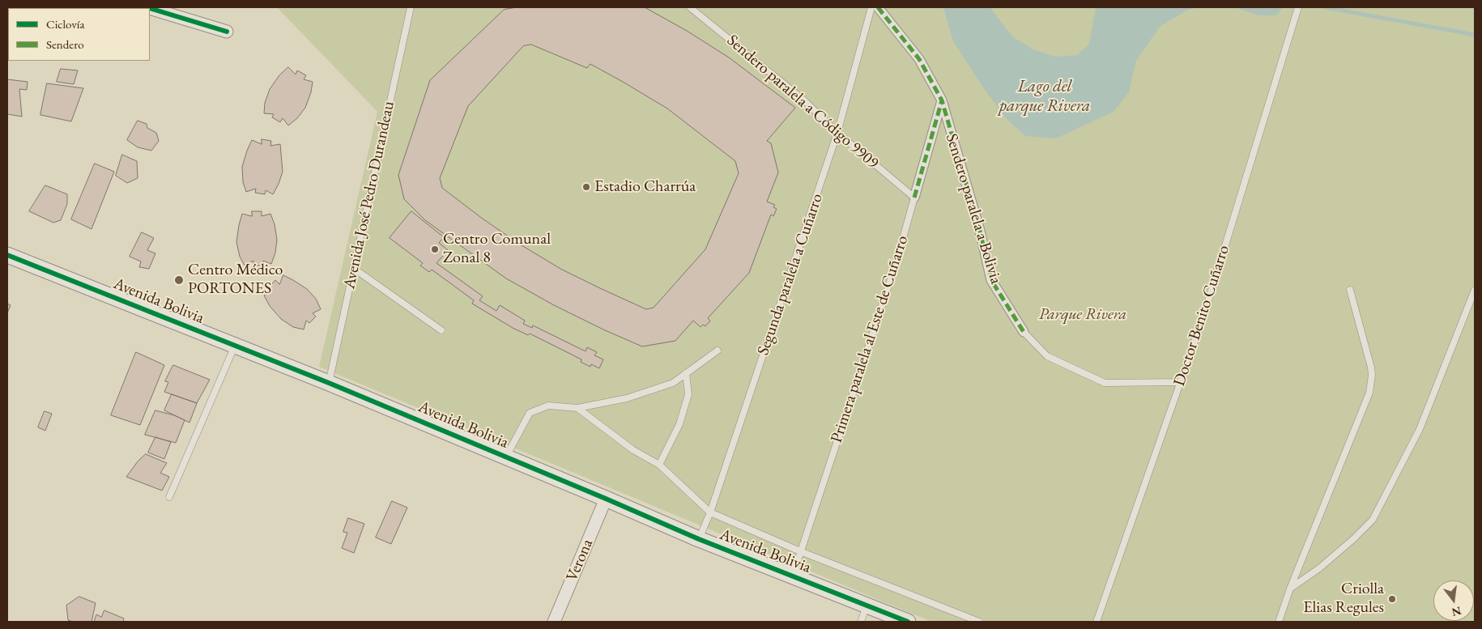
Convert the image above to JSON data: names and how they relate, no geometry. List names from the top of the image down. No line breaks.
{"streets":{"street":["Sendero paralela a Bolivia","Avenida Bolivia","Primera paralela al Este de Cuñarro","Verona"],"lane":["Sendero paralela a Código 9909","Avenida José Pedro Durandeau","Segunda paralela a Cuñarro","Doctor Benito Cuñarro"]},"crossings":[["Sendero paralela a Código 9909","Segunda paralela a Cuñarro"],["Sendero paralela a Código 9909","Primera paralela al Este de Cuñarro"],["Avenida José Pedro Durandeau","Avenida Bolivia"],["Sendero paralela a Bolivia","Doctor Benito Cuñarro"],["Sendero paralela a Bolivia","Primera paralela al Este de Cuñarro"],["Segunda paralela a Cuñarro","Avenida Bolivia"],["Avenida Bolivia","Primera paralela al Este de Cuñarro"],["Avenida Bolivia","Verona"]],"water":["Lago del parque Rivera"],"parks":["Parque Rivera"],"places":["Estadio Charrúa","Centro Comunal Zonal 8","Centro Médico PORTONES","Criolla Elias Regules"],"legend":["Ciclovía","Sendero"],"north":"bottom"}
